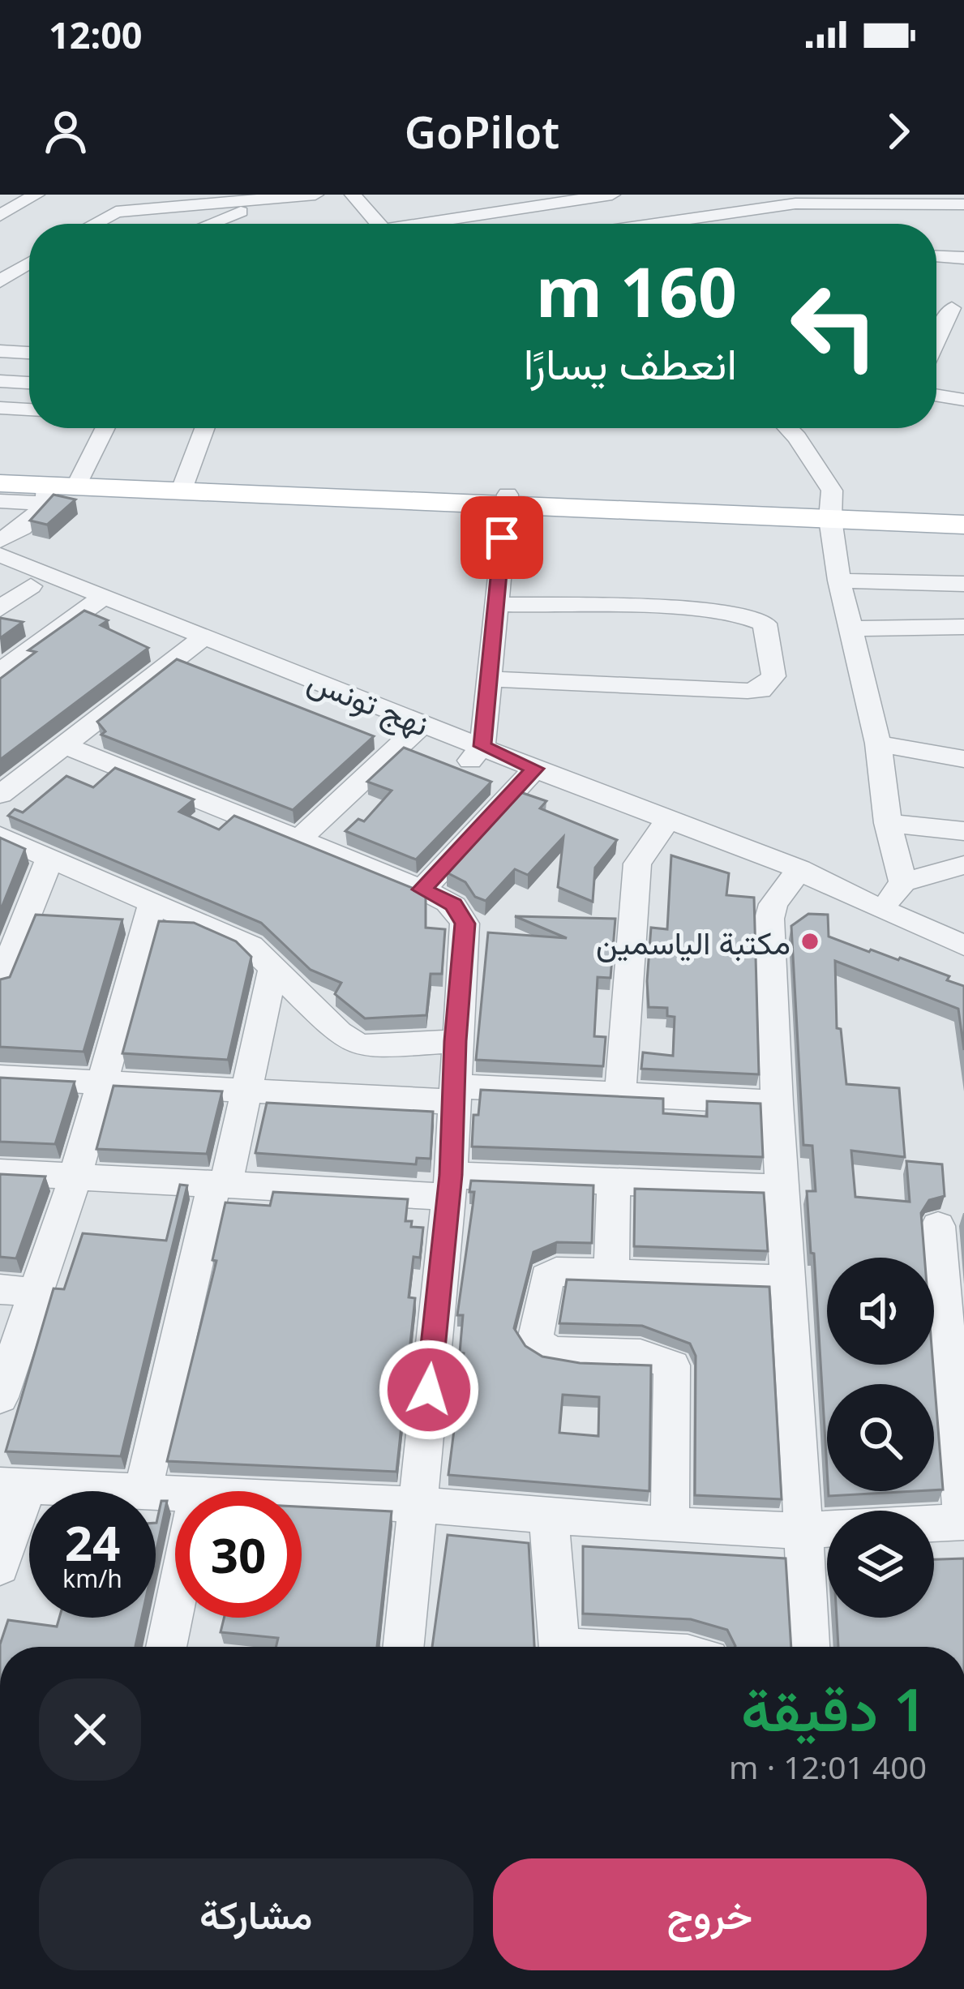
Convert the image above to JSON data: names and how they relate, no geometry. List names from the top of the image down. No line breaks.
{"streets":{"street":["نهج تونس"]},"places":["مكتبة الياسمين"],"page":{"status":"12:00","header":"GoPilot","turn":["160 m","انعطف يسارًا"],"speed":"24 km/h","limit":"30","heading":["1 دقيقة","400 m · 12:01"],"buttons":["خروج","مشاركة"]}}
